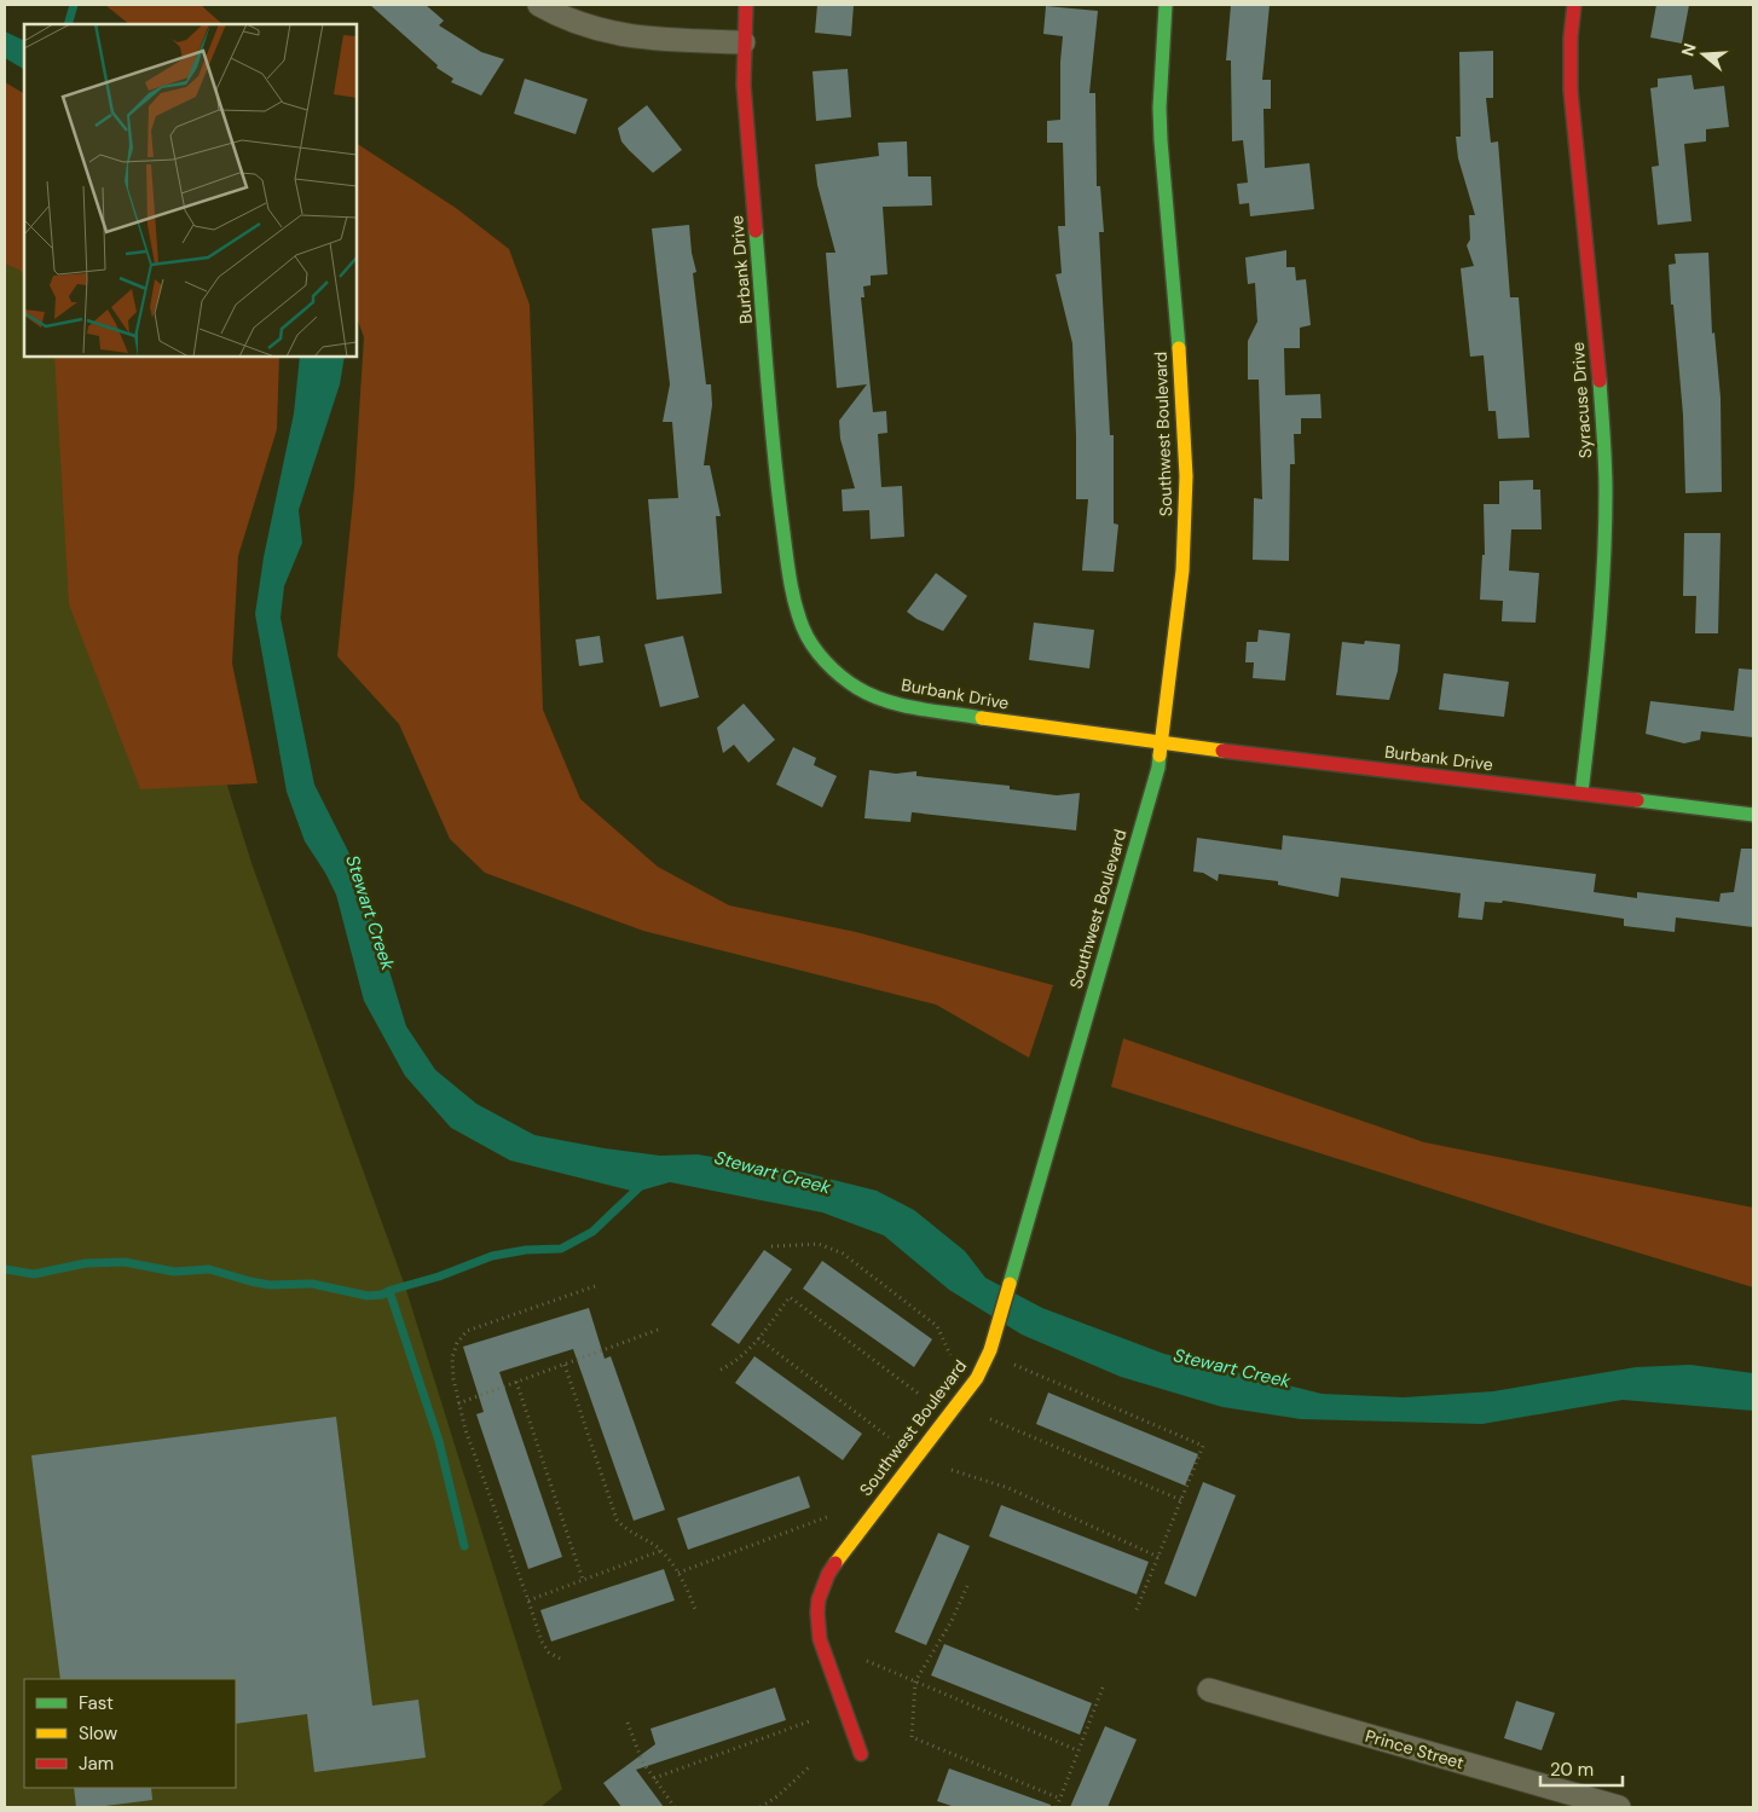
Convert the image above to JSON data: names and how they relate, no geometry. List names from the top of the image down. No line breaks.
{"streets":{"street":["Burbank Drive","Syracuse Drive","Southwest Boulevard","Prince Street"]},"crossings":[["Burbank Drive","Syracuse Drive"],["Burbank Drive","Southwest Boulevard"]],"water":["Stewart Creek"],"legend":["Fast","Slow","Jam"],"scale_bar":"20 m","north":"left"}
